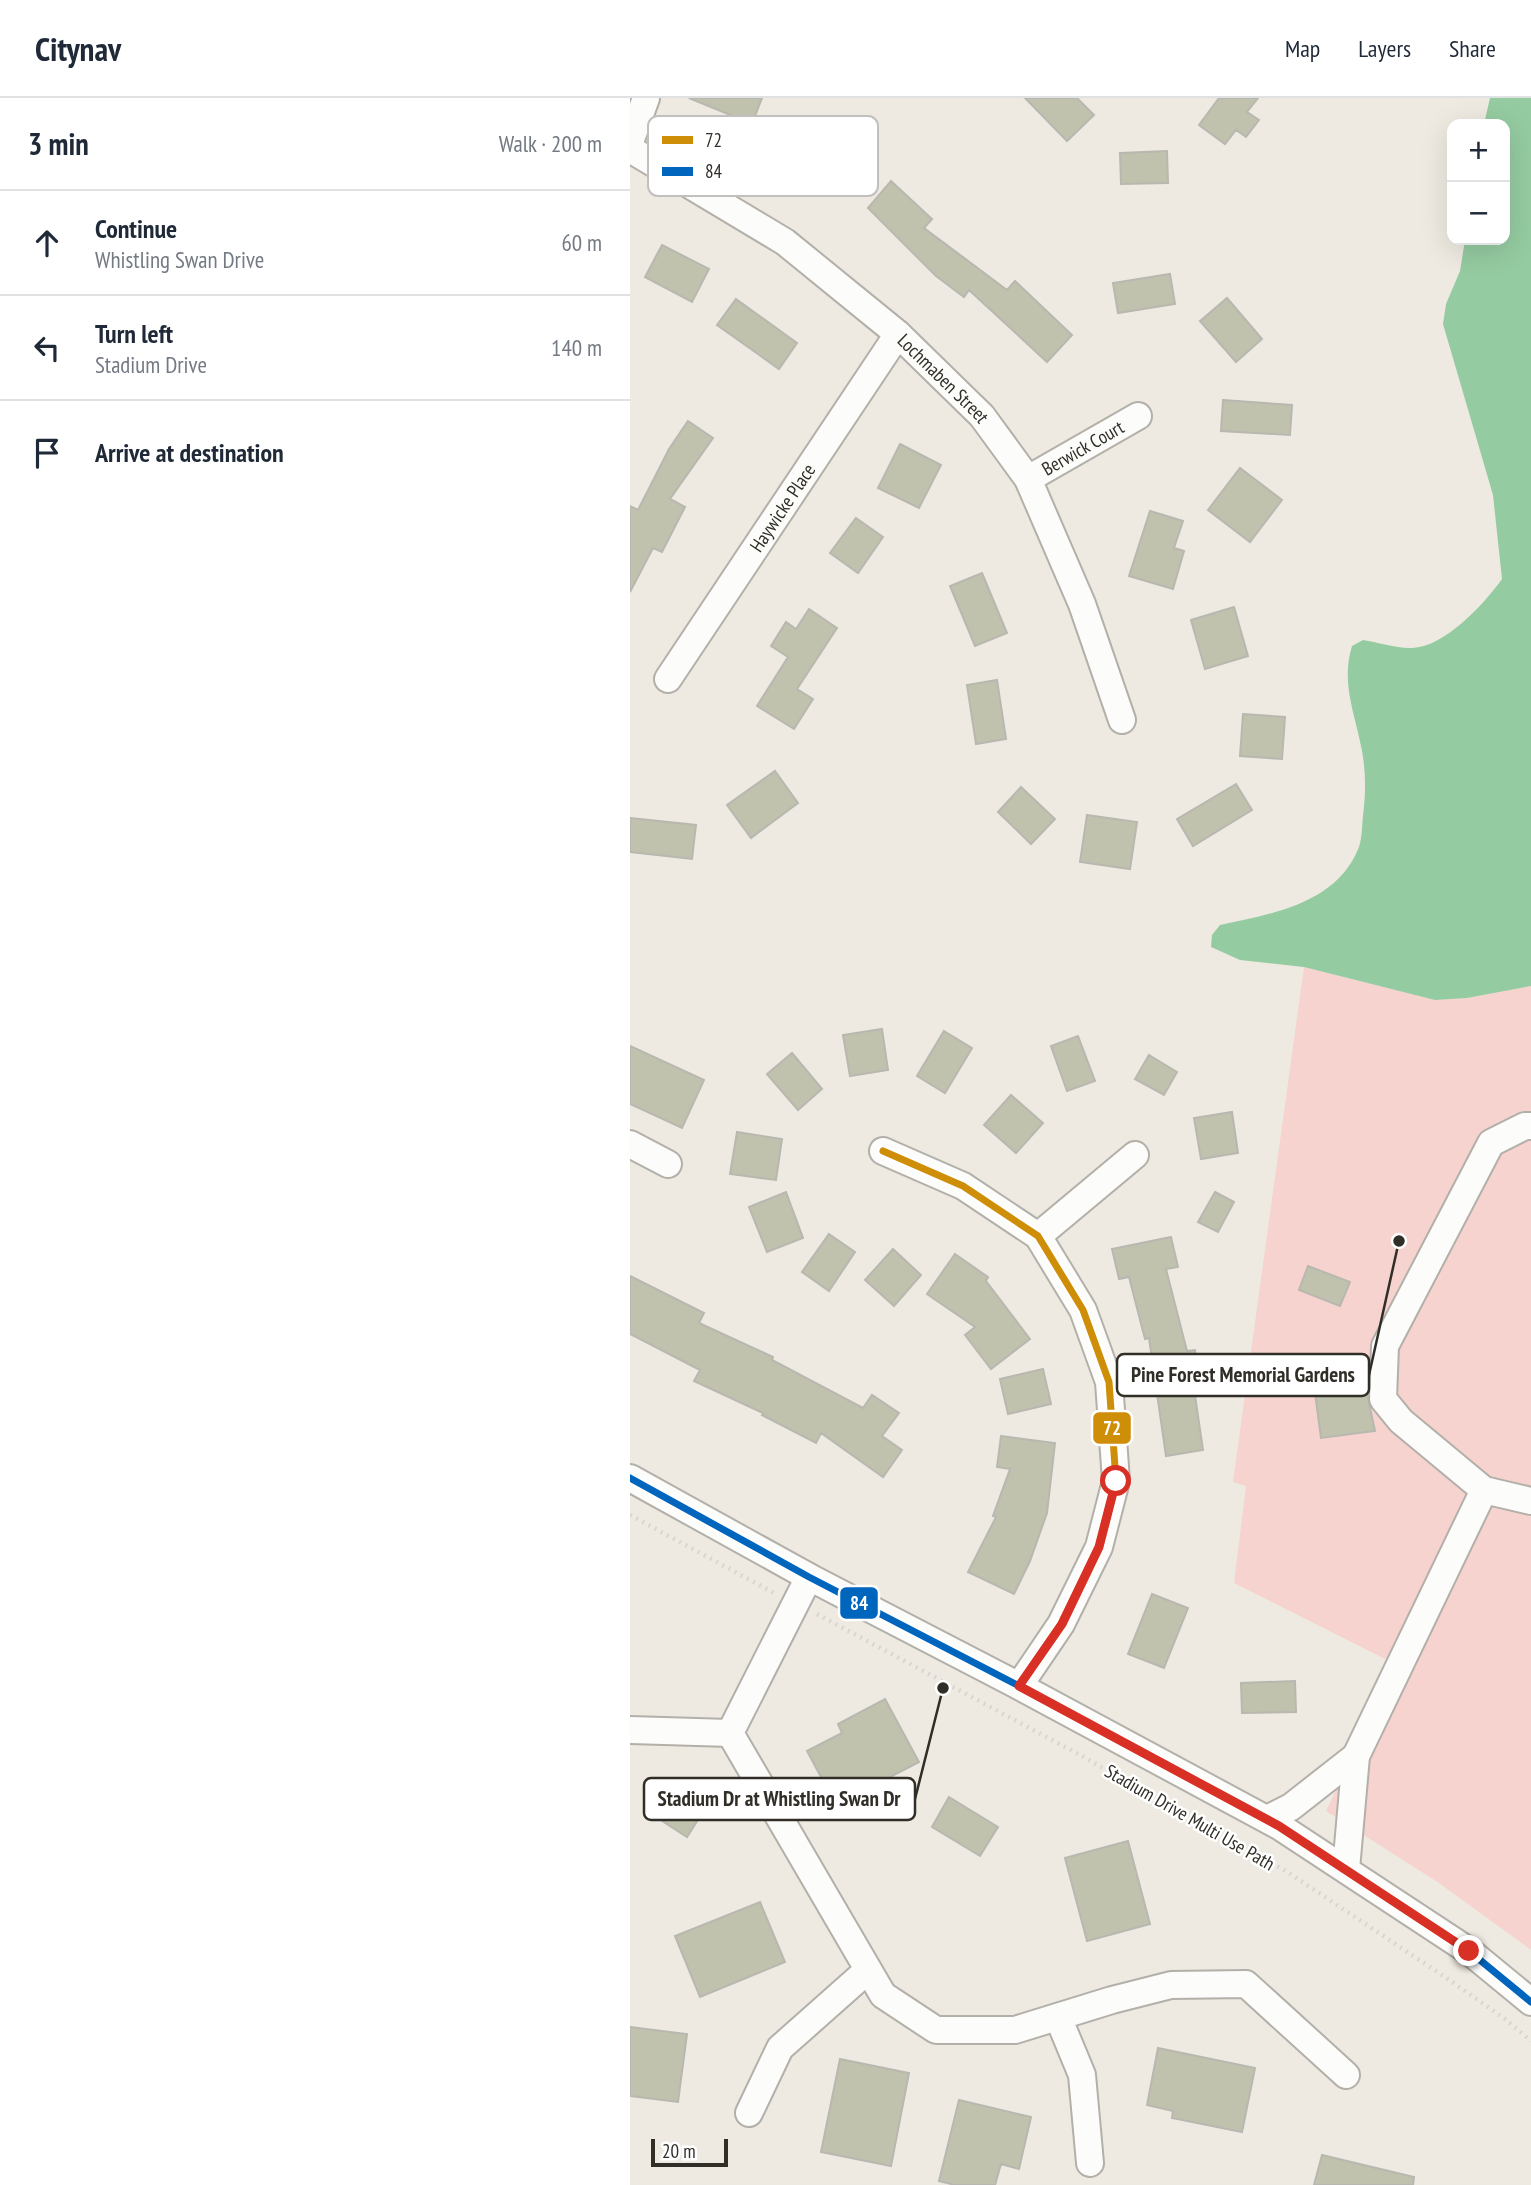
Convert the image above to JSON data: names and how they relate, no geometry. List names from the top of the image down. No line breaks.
{"streets":{"street":["Lochmaben Street","Berwick Court","Haywicke Place"],"path":["Stadium Drive Multi Use Path"]},"crossings":[["Lochmaben Street","Berwick Court"],["Lochmaben Street","Haywicke Place"]],"places":["Pine Forest Memorial Gardens","Stadium Dr at Whistling Swan Dr"],"lines":["transit line 72","transit line 84"],"legend":["72","84"],"scale_bar":"20 m","page":{"header":"Citynav","nav":["Map","Layers","Share"],"heading":["3 min","Walk · 200 m"],"map_buttons":["+","−"],"list":[["Continue","Whistling Swan Drive","60 m"],["Turn left","Stadium Drive","140 m"],"Arrive at destination"],"scale":"20 m"}}
